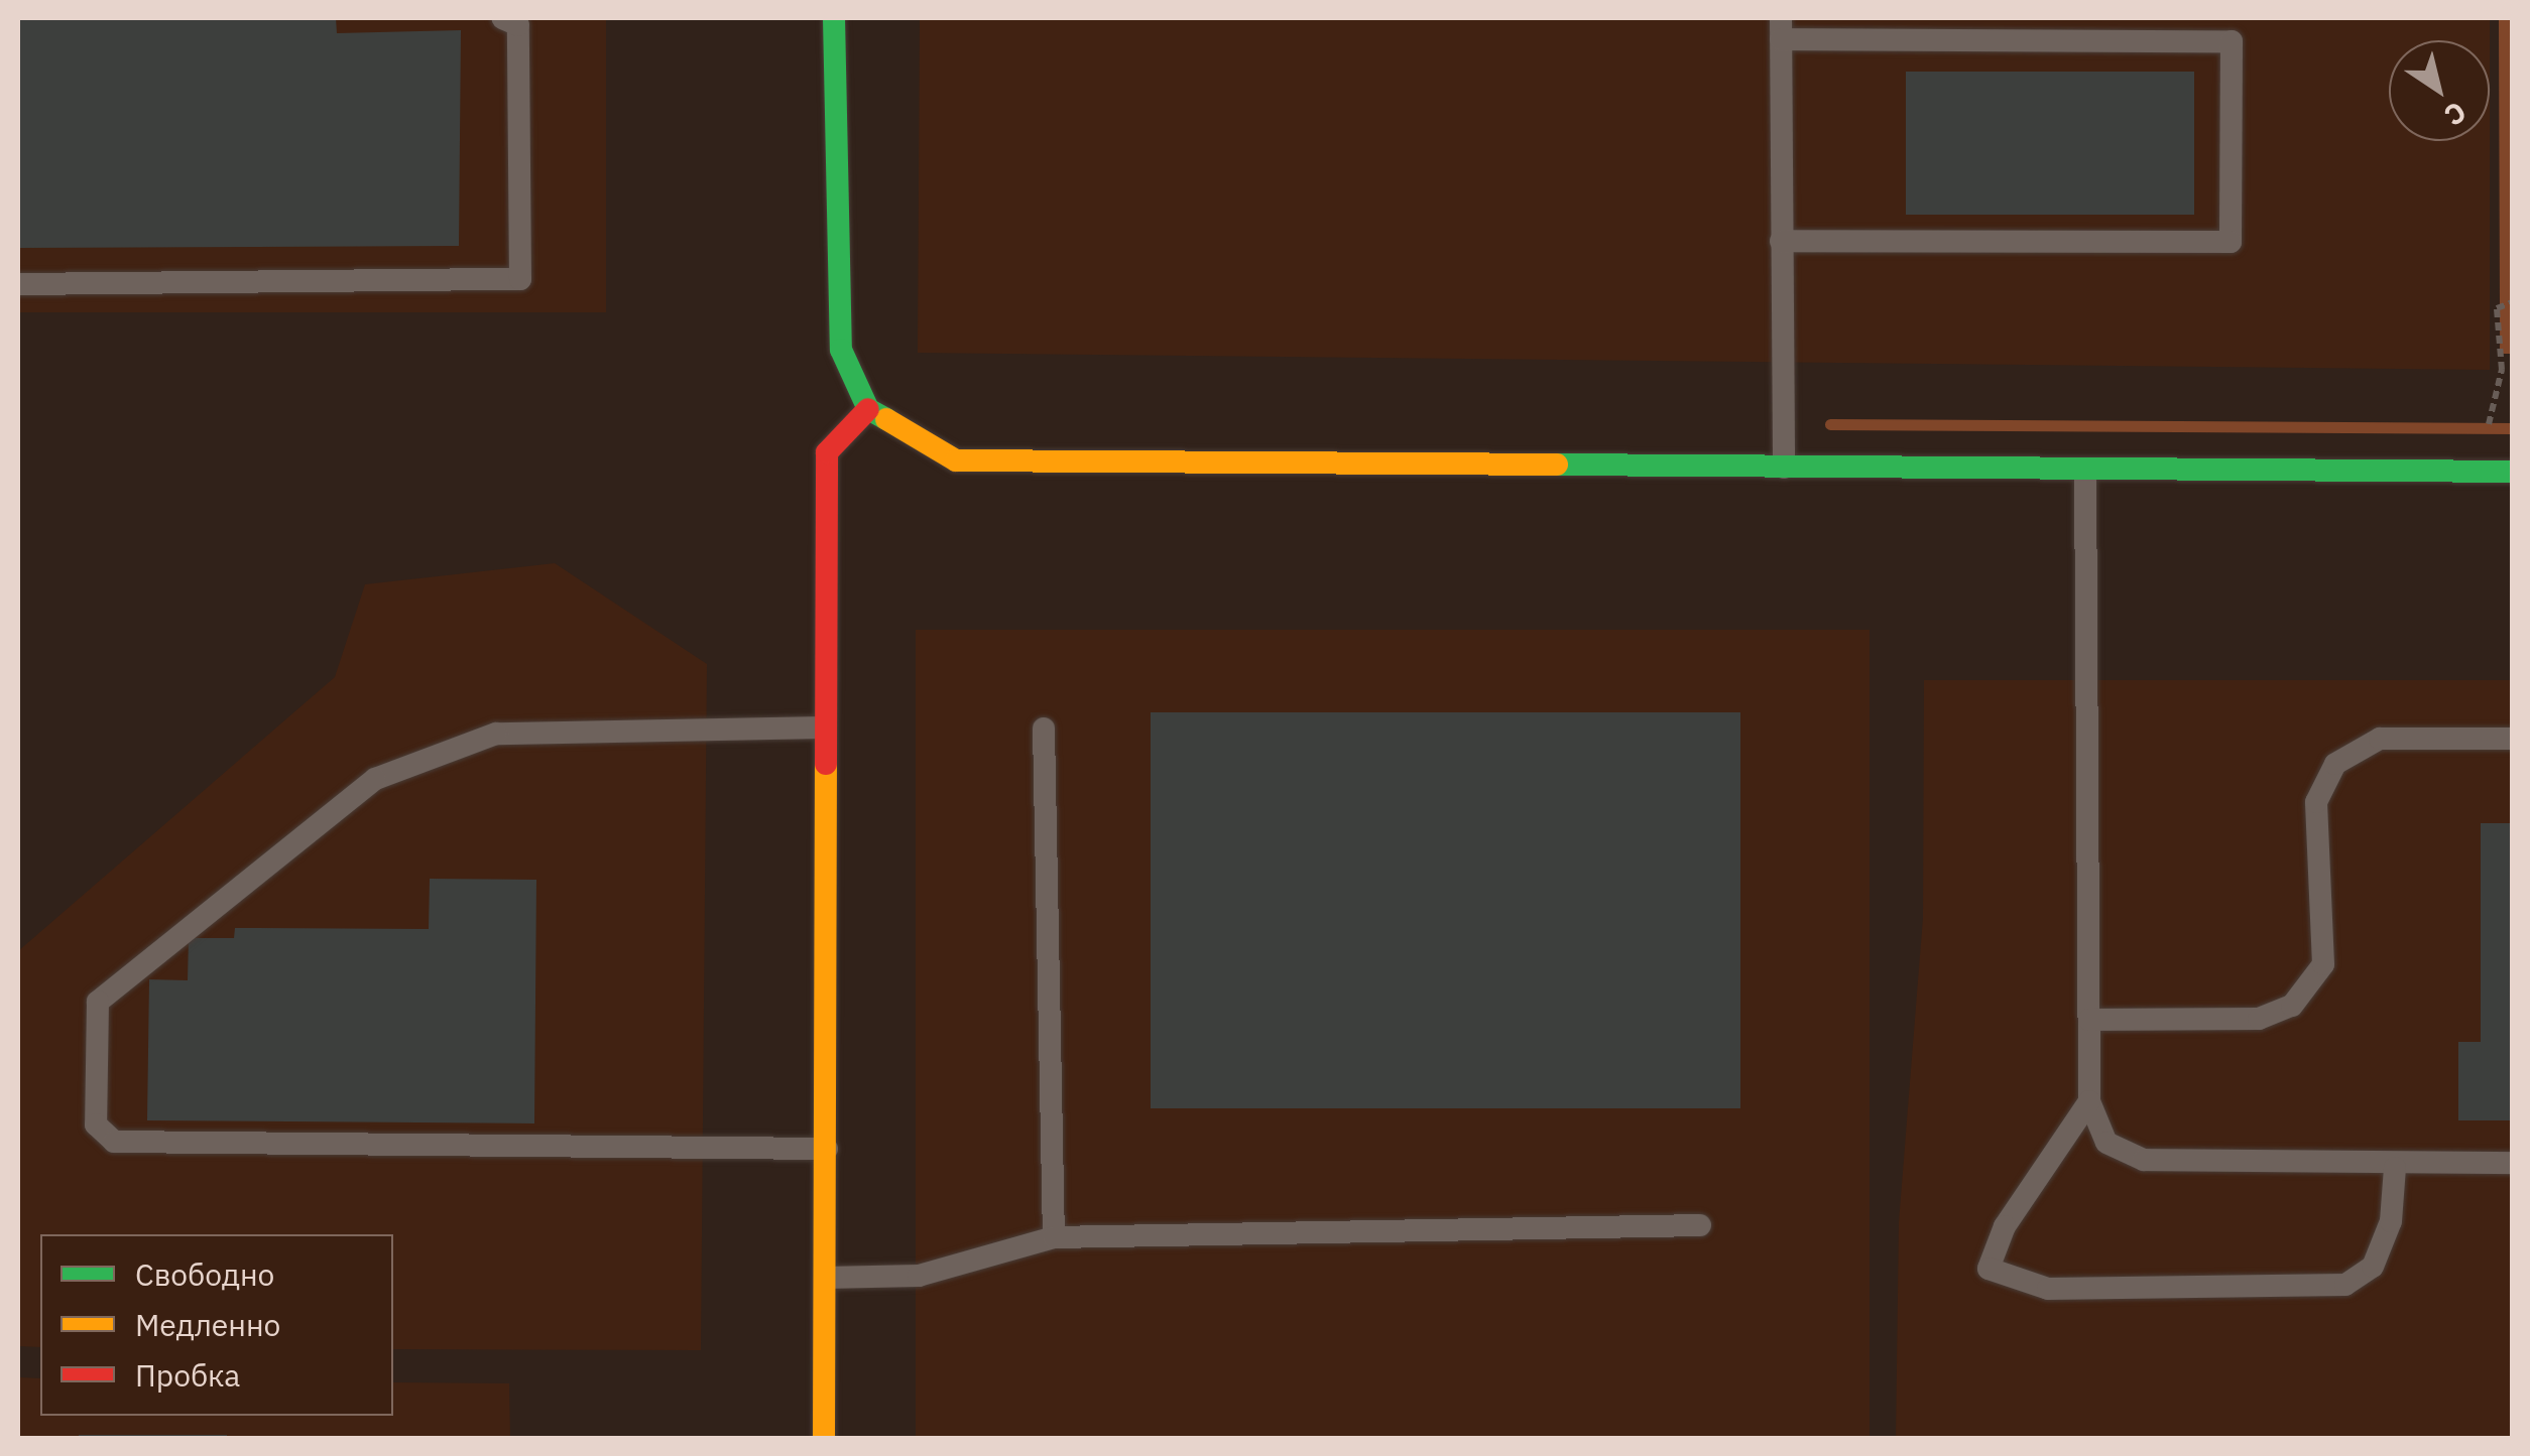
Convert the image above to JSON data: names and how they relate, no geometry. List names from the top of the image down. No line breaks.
{"legend":["Свободно","Медленно","Пробка"],"north":"bottom right"}
